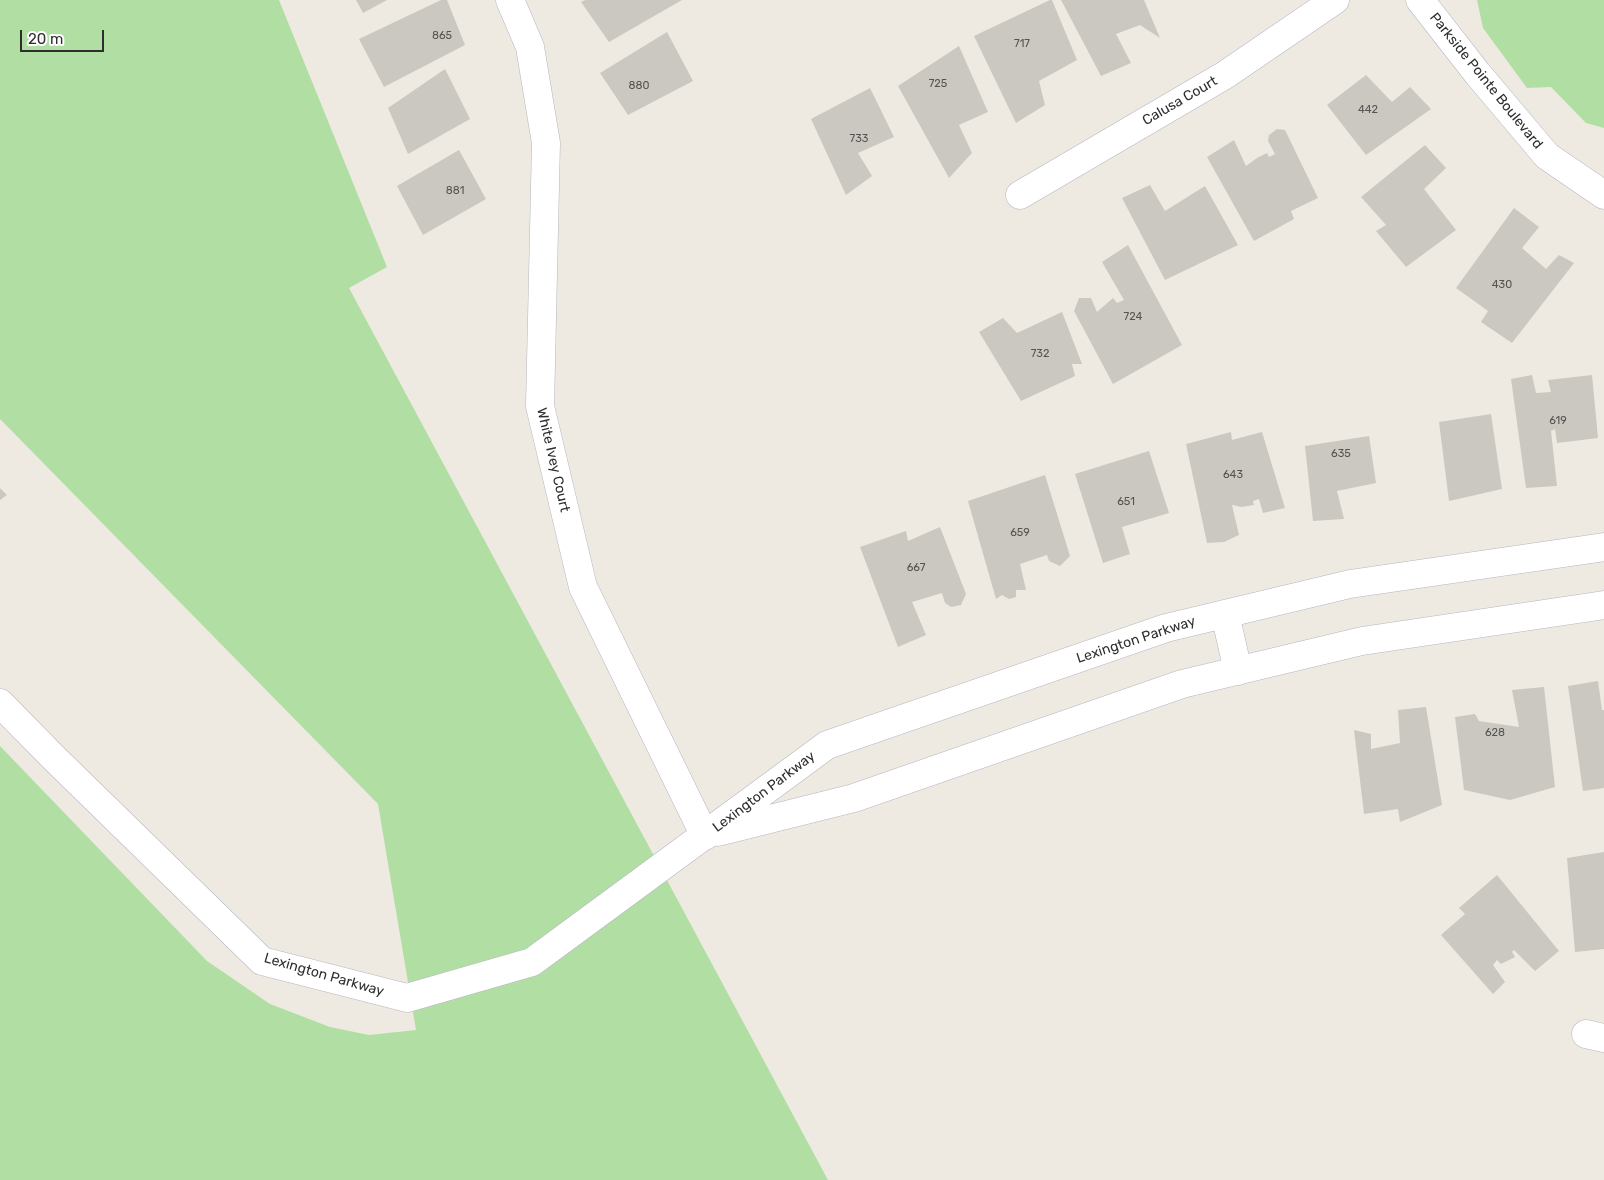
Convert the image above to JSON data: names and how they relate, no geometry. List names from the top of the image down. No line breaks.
{"streets":{"street":["Parkside Pointe Boulevard","Calusa Court","White Ivey Court","Lexington Parkway"]},"crossings":[["White Ivey Court","Lexington Parkway"]],"house_numbers":["865","717","725","880","442","733","881","430","724","732","619","635","643","651","659","667","628"],"scale_bar":"20 m"}
